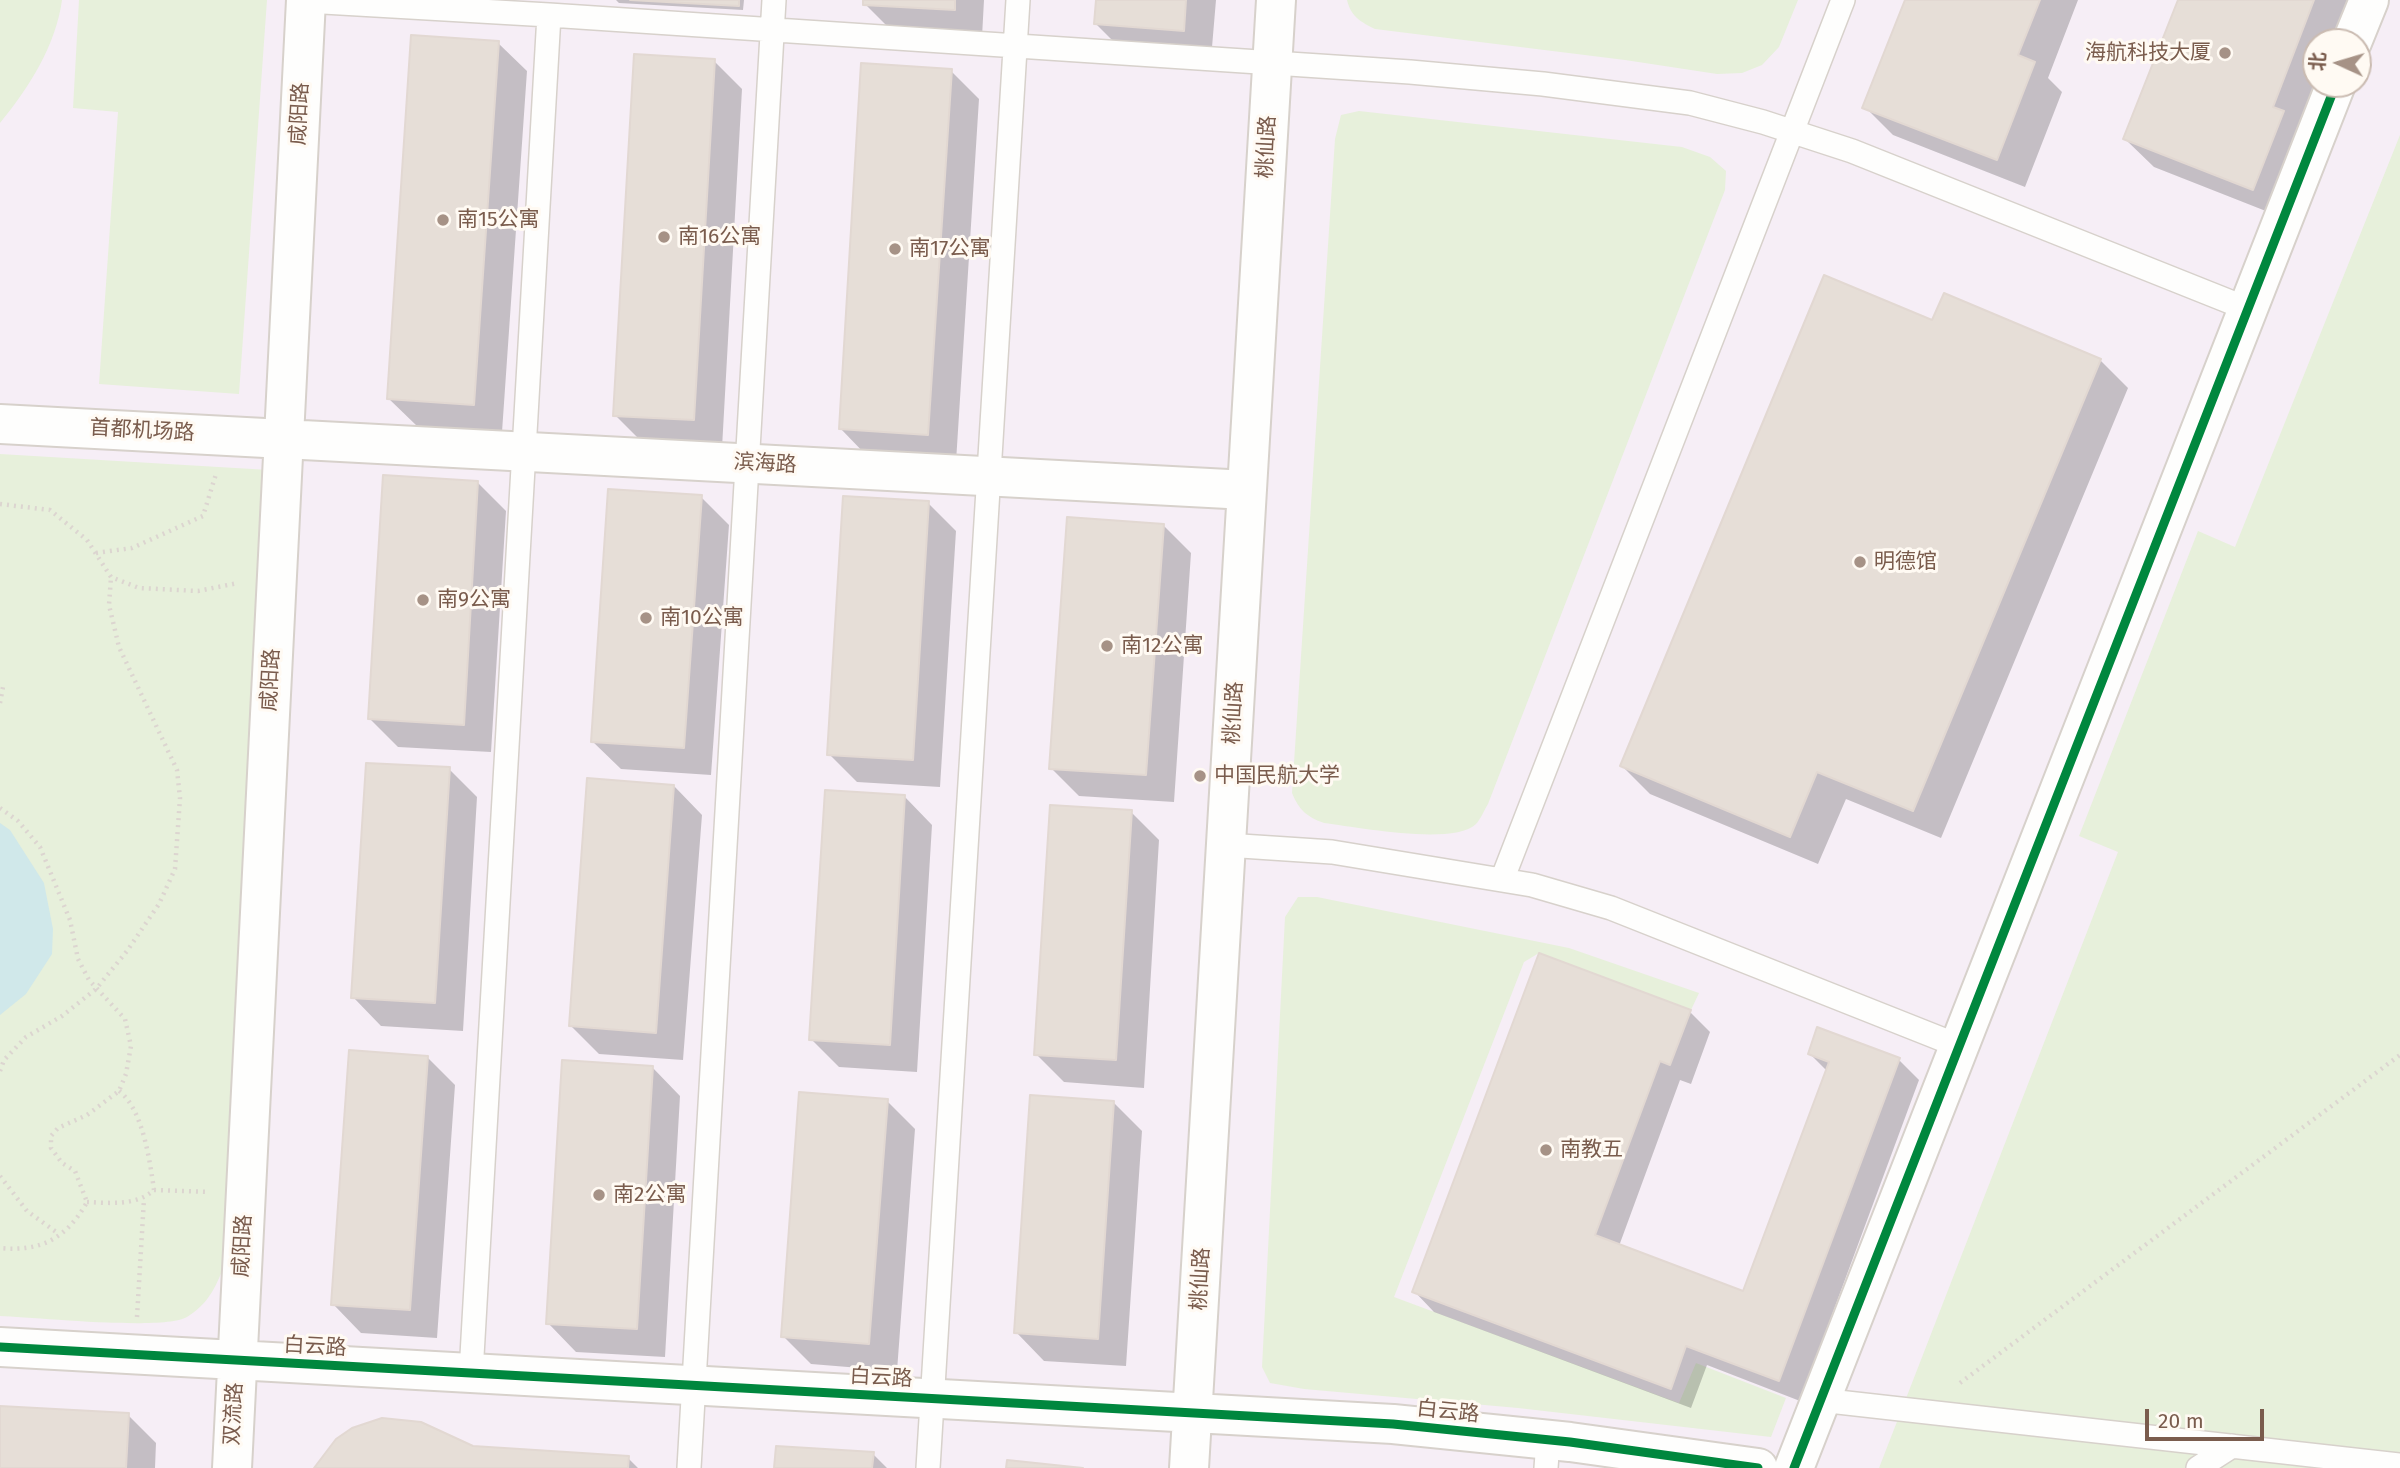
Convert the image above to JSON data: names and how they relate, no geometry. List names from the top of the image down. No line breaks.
{"streets":{"street":["咸阳路","桃仙路","首都机场路","滨海路","白云路","双流路"]},"crossings":[["咸阳路","首都机场路"],["咸阳路","滨海路"],["咸阳路","白云路"],["咸阳路","双流路"],["桃仙路","滨海路"],["桃仙路","白云路"],["首都机场路","滨海路"],["白云路","双流路"]],"places":["海航科技大厦","南15公寓","南16公寓","南17公寓","明德馆","南9公寓","南10公寓","南12公寓","中国民航大学","南教五","南2公寓"],"scale_bar":"20 m","north":"left"}
